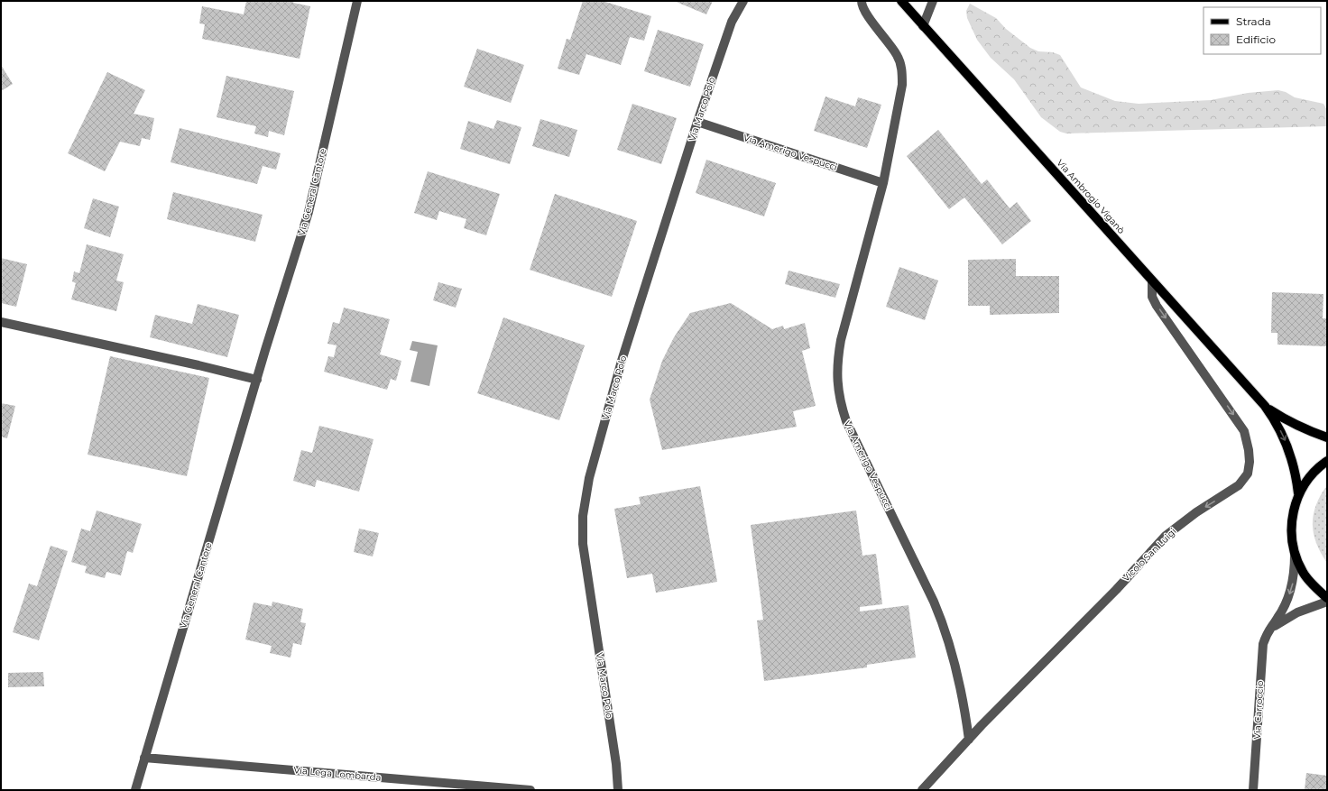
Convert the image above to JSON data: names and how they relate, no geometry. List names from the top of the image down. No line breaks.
{"streets":{"main road":["Via Ambrogio Viganò"],"street":["Via Marco Polo","Via Amerigo Vespucci","Via General Cantore","Vicolo San Luigi","Via Carroccio","Via Lega Lombarda"]},"crossings":[["Via Marco Polo","Via Amerigo Vespucci"],["Via Amerigo Vespucci","Vicolo San Luigi"],["Via General Cantore","Via Lega Lombarda"],["Via Ambrogio Viganò","Vicolo San Luigi"],["Via Ambrogio Viganò","Via Carroccio"]],"one_way":["Vicolo San Luigi"],"legend":["Strada","Edificio"]}
